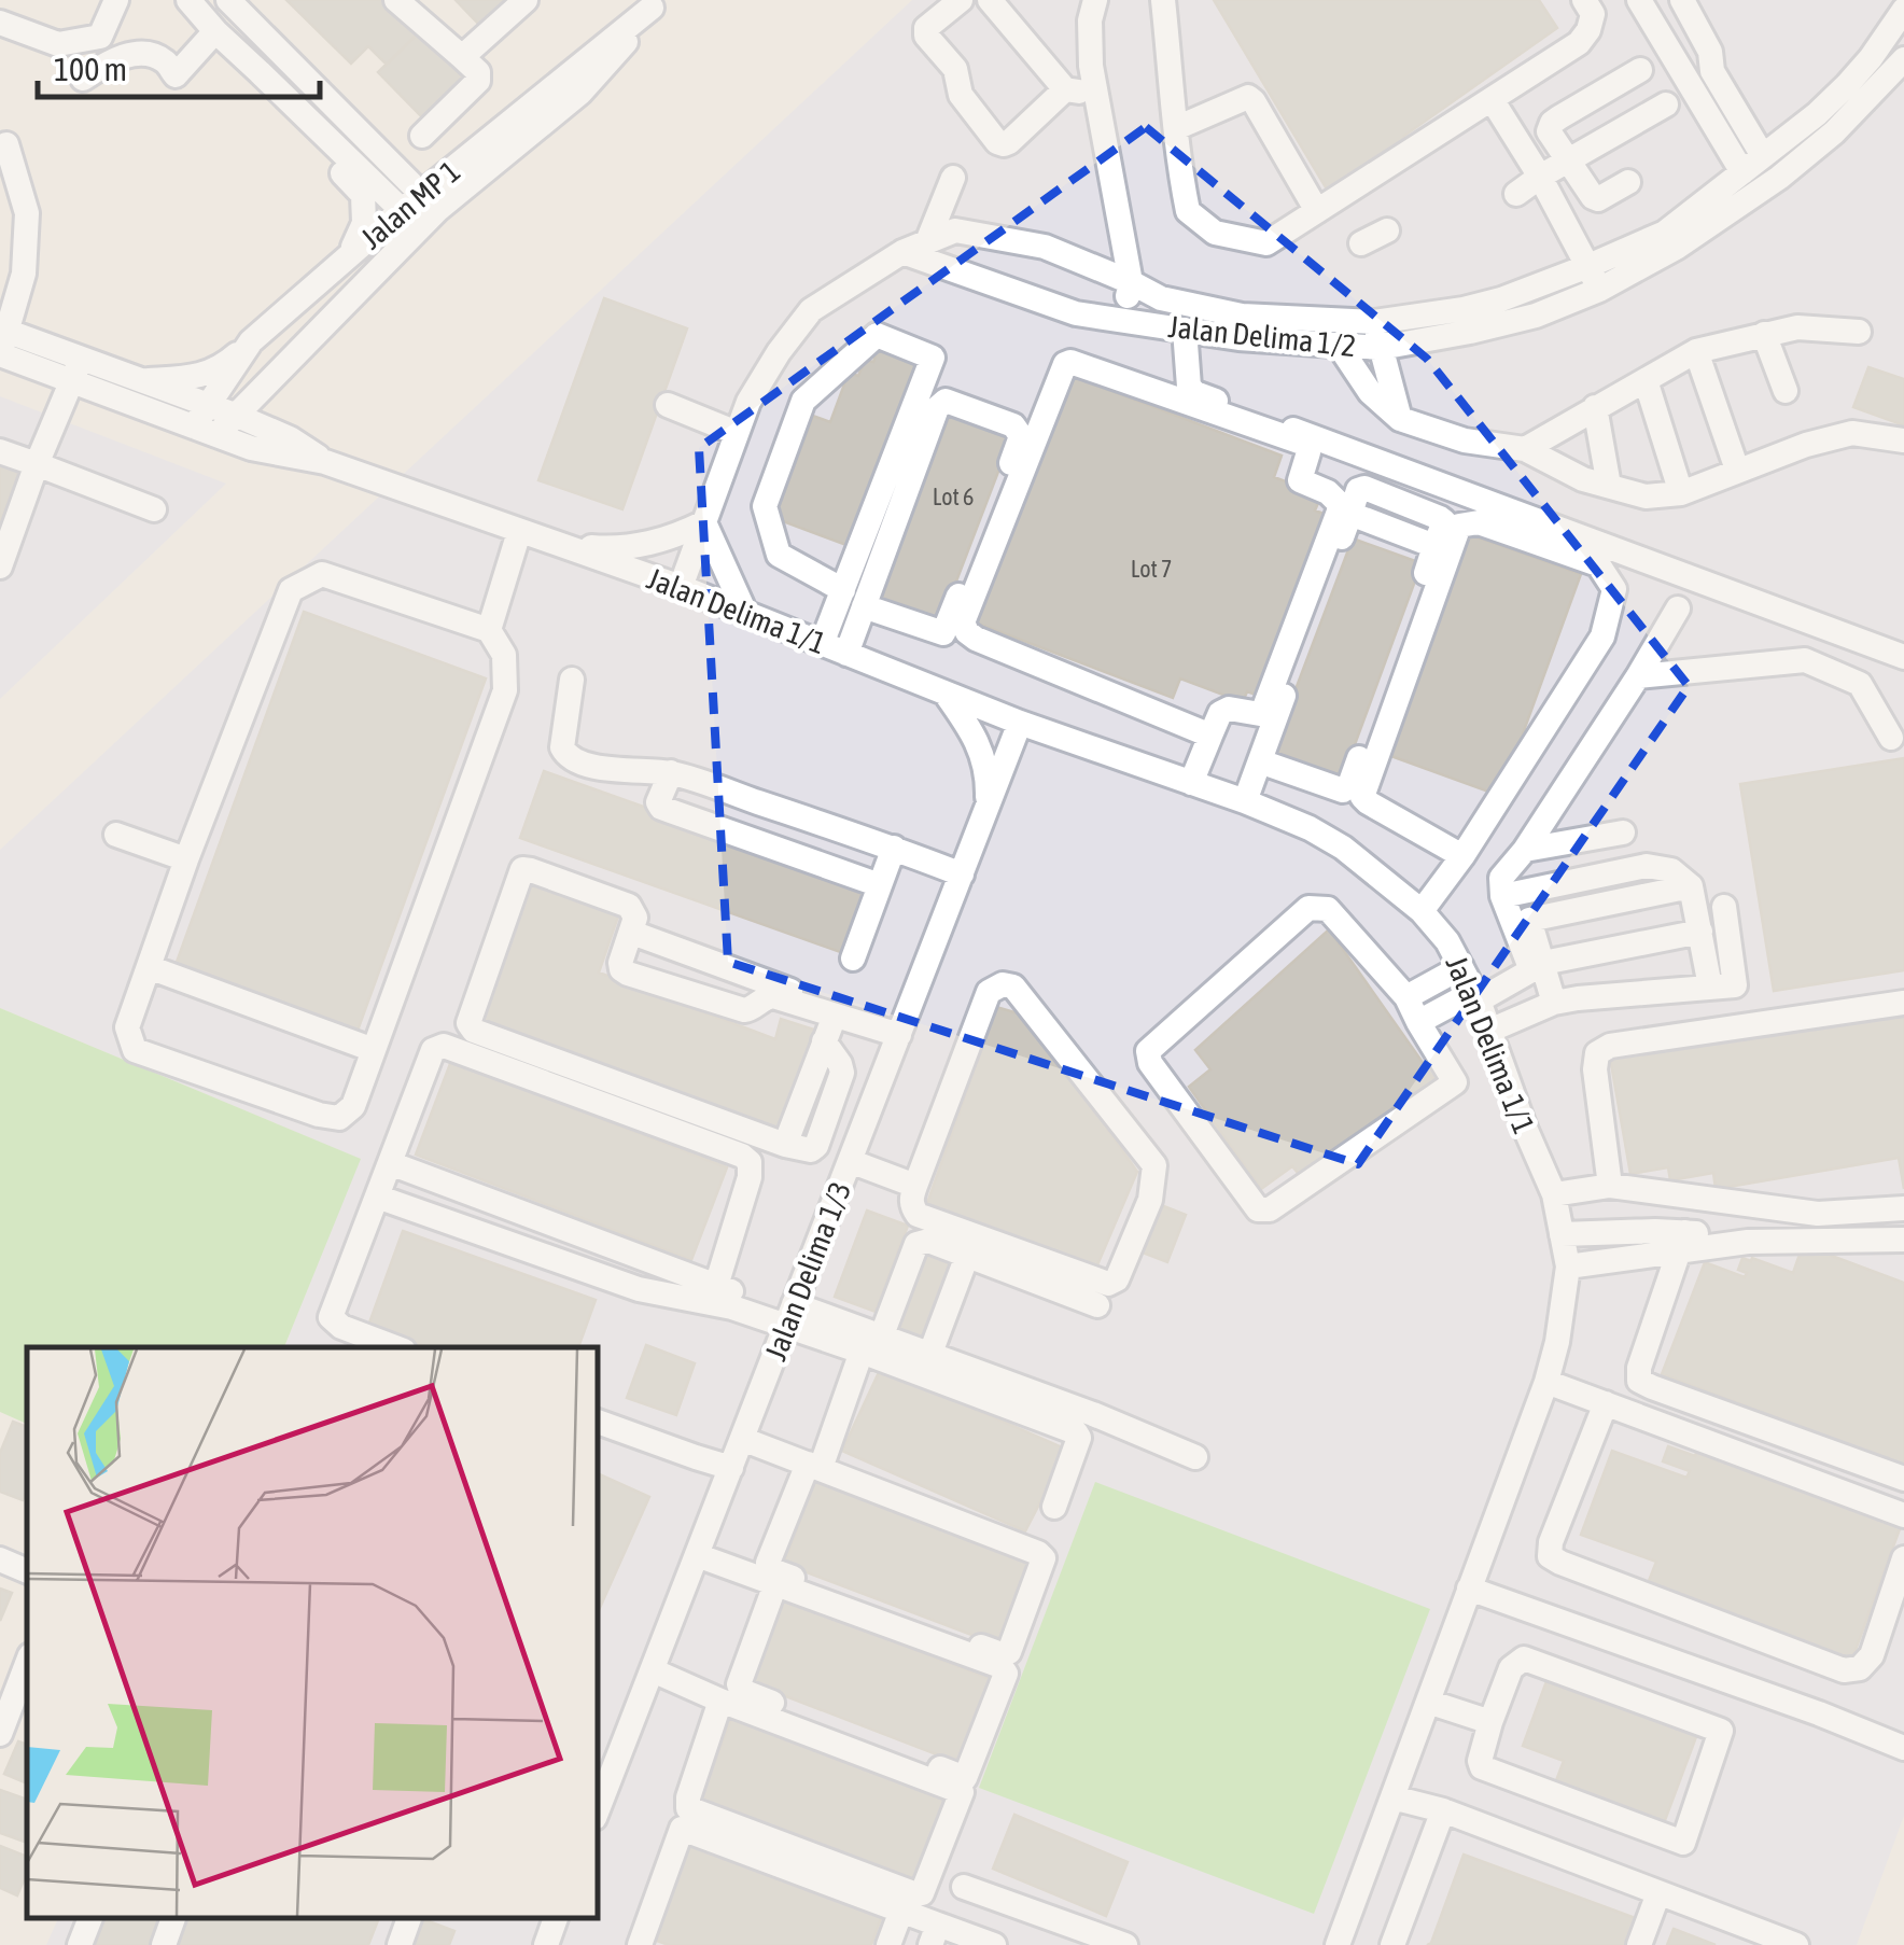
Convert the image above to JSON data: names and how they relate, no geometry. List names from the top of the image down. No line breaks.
{"streets":{"street":["Jalan MP 1","Jalan Delima 1/2","Jalan Delima 1/1","Jalan Delima 1/3"]},"crossings":[["Jalan MP 1","Jalan Delima 1/1"],["Jalan Delima 1/2","Jalan Delima 1/1"],["Jalan Delima 1/1","Jalan Delima 1/3"]],"house_numbers":["Lot 6","Lot 7"],"scale_bar":"100 m"}
